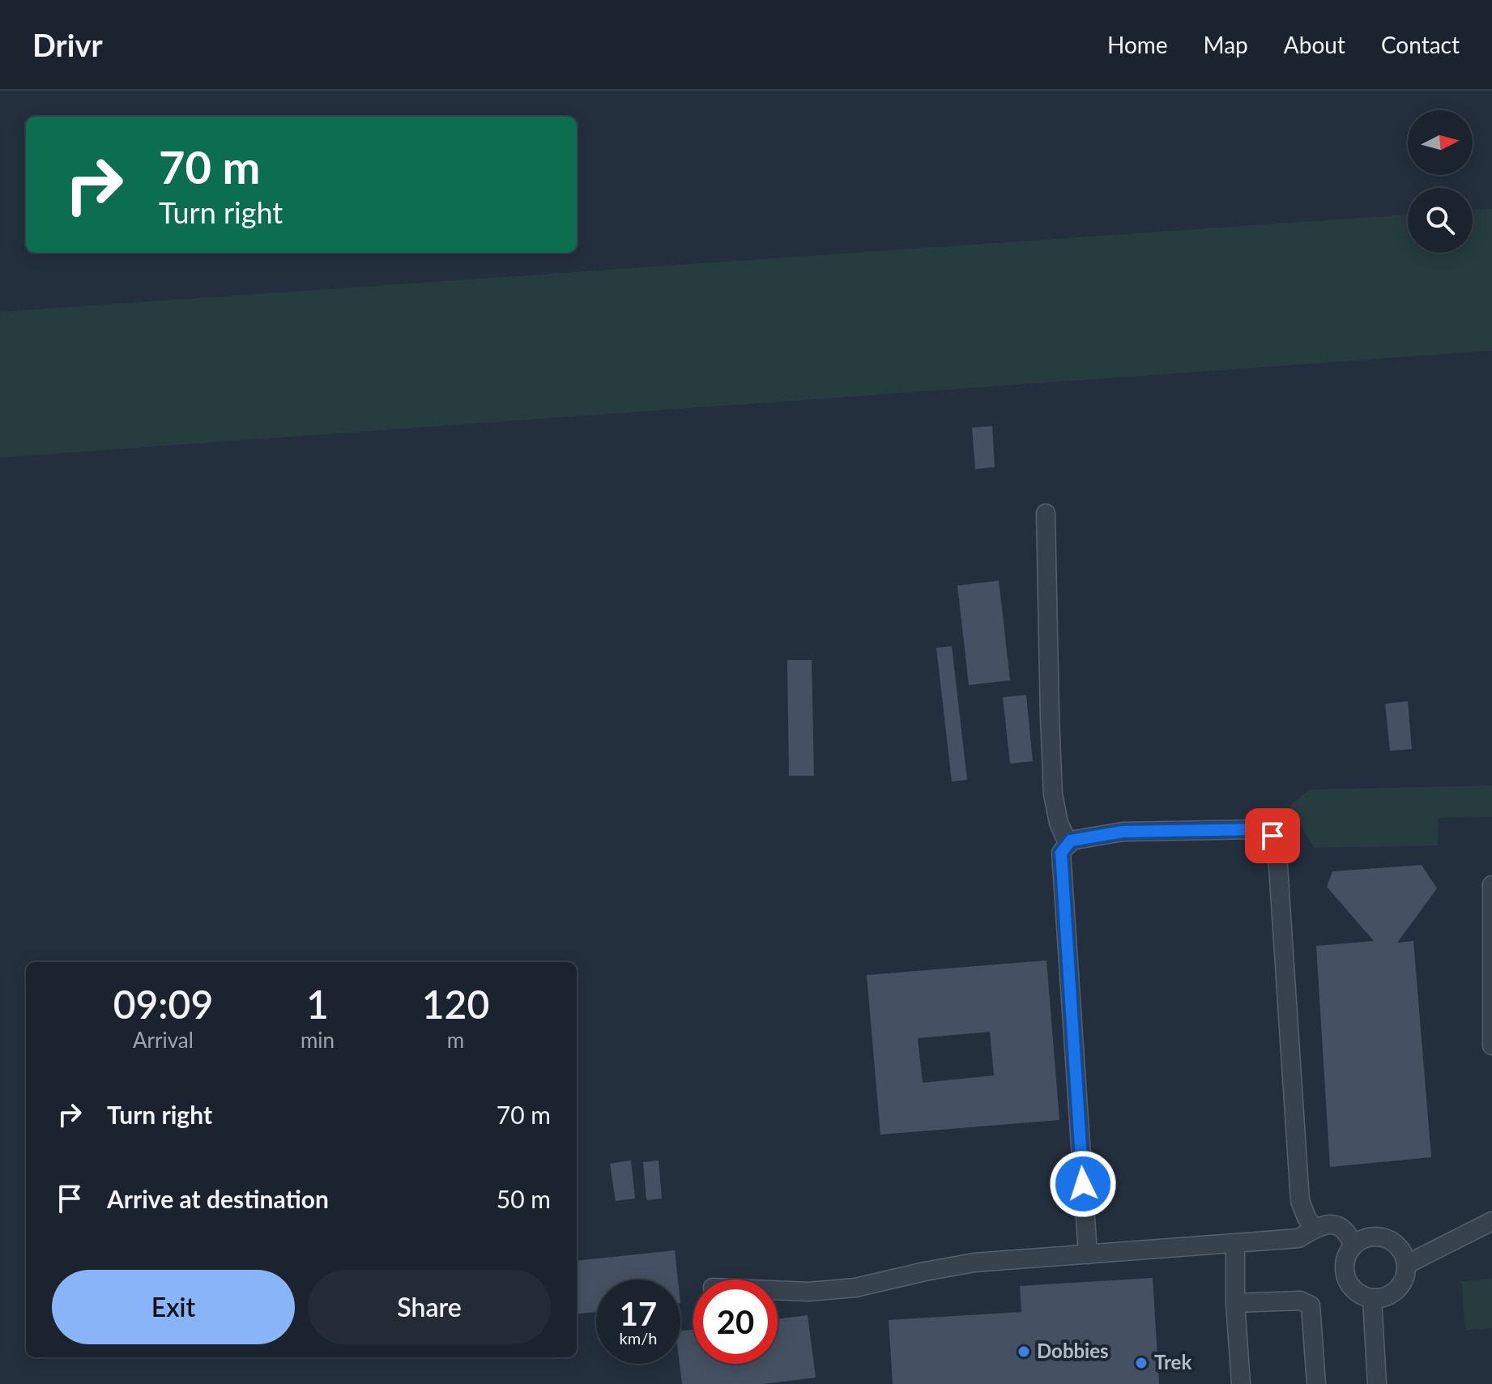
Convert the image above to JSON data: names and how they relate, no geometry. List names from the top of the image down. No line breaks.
{"places":["Dobbies","Trek"],"north":"right","page":{"header":"Drivr","nav":["Home","Map","About","Contact"],"turn":["70 m","Turn right"],"eta":["09:09","Arrival","1","min","120","m"],"list":[{"name":"Turn right","value":"70 m"},{"name":"Arrive at destination","value":"50 m"}],"buttons":["Exit","Share"],"speed":"17 km/h","limit":"20"}}
